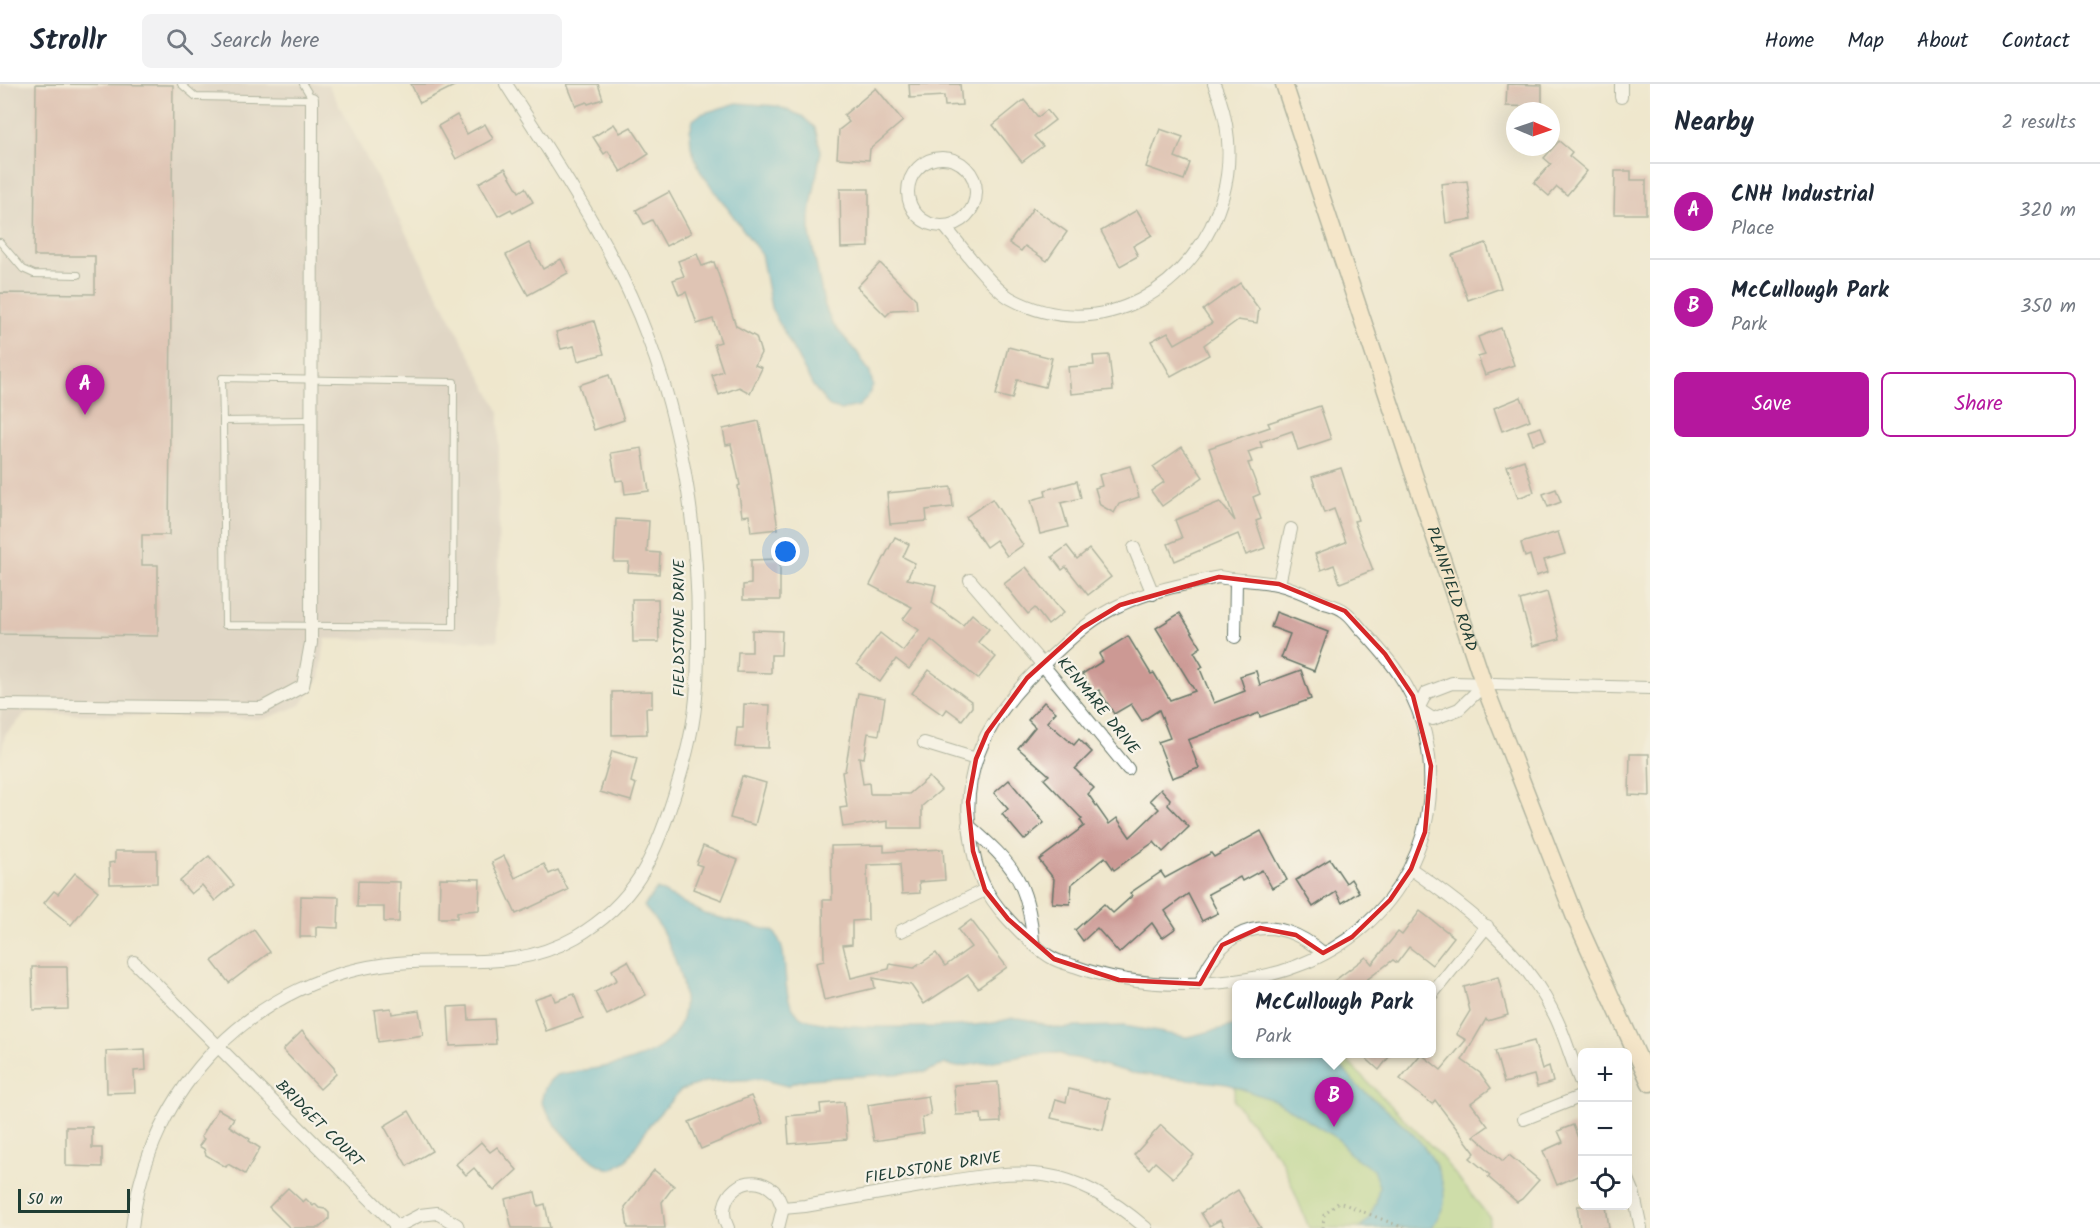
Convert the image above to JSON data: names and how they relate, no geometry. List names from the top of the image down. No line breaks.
{"streets":{"main road":["PLAINFIELD ROAD"],"street":["FIELDSTONE DRIVE","KENMARE DRIVE","BRIDGET COURT"]},"crossings":[["FIELDSTONE DRIVE","BRIDGET COURT"]],"scale_bar":"50 m","north":"right","page":{"header":"Strollr","search":"Search here","nav":["Home","Map","About","Contact"],"heading":["Nearby","2 results"],"list":[{"mark":"A","name":"CNH Industrial","note":"Place","value":"320 m"},{"mark":"B","name":"McCullough Park","note":"Park","value":"350 m"}],"buttons":["Save","Share"],"pins":["A","B"],"popup":["McCullough Park","Park"],"map_buttons":["+","−"],"scale":"50 m"}}
